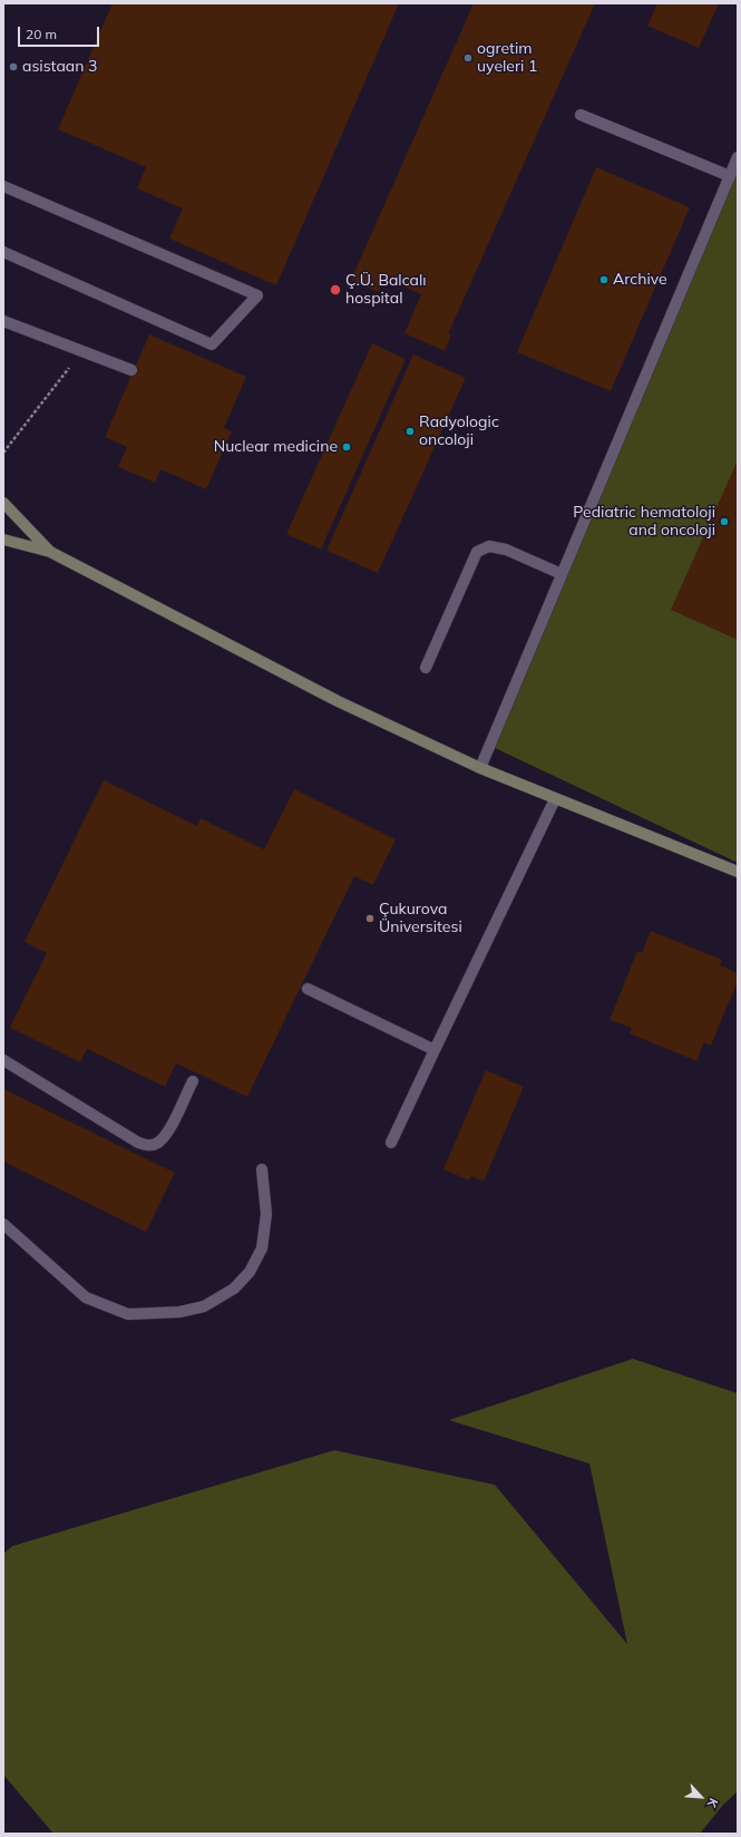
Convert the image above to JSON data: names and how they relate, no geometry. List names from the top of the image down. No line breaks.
{"places":["ogretim uyeleri 1","asistaan 3","Archive","Ç.Ü. Balcalı hospital","Radyologic oncoloji","Nuclear medicine","Pediatric hematoloji and oncoloji","Çukurova Üniversitesi"],"scale_bar":"20 m","north":"bottom right"}
